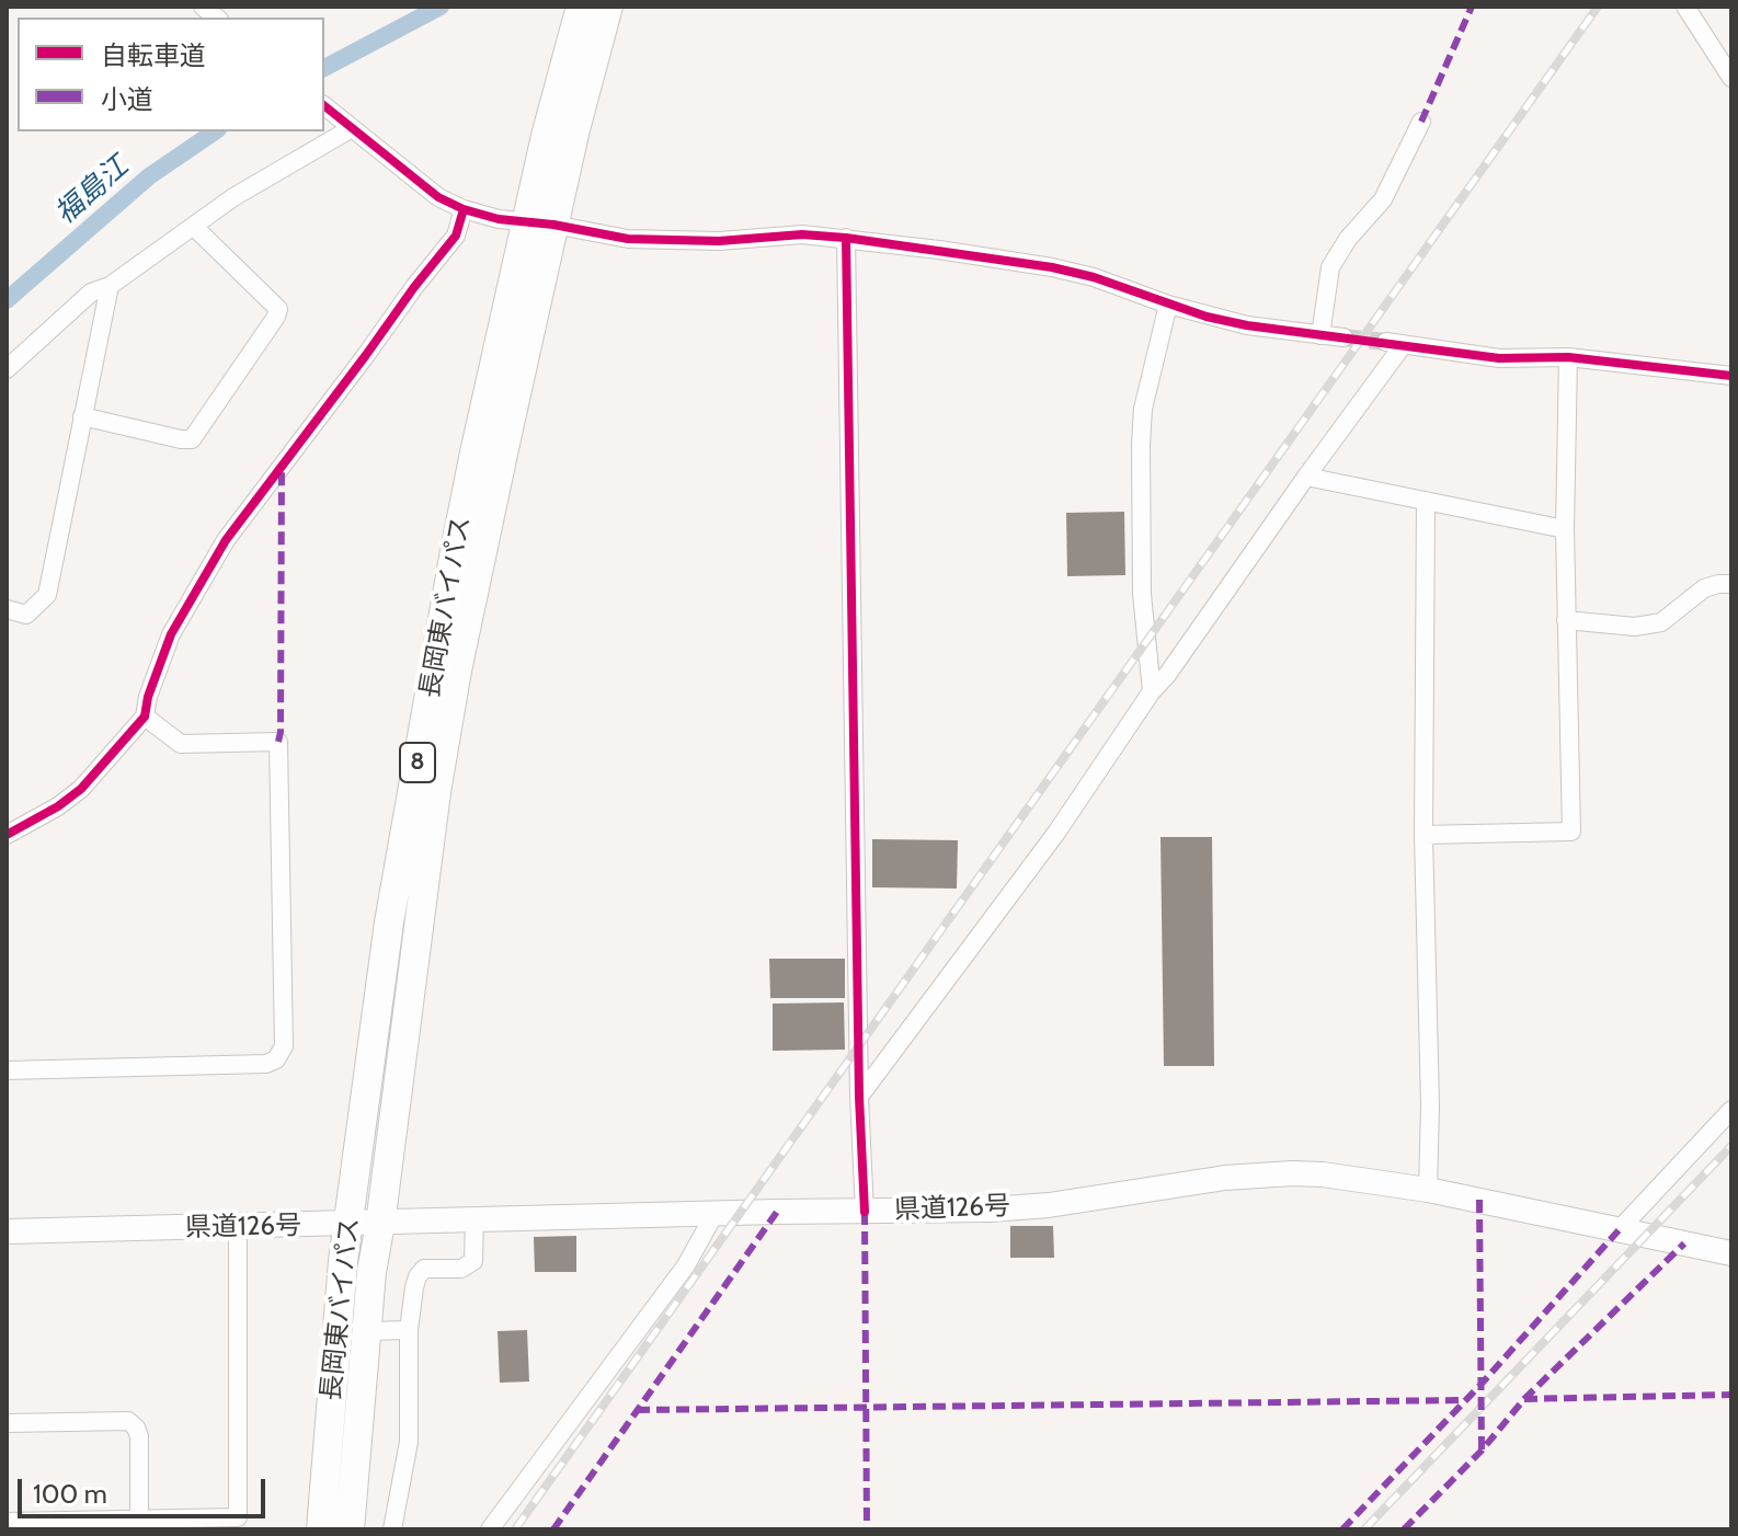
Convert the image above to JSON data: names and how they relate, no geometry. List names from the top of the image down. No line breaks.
{"streets":{"highway":["長岡東バイパス","8"],"main road":["県道126号"]},"crossings":[["長岡東バイパス","県道126号"]],"water":["福島江"],"legend":["自転車道","小道"],"scale_bar":"100 m"}
